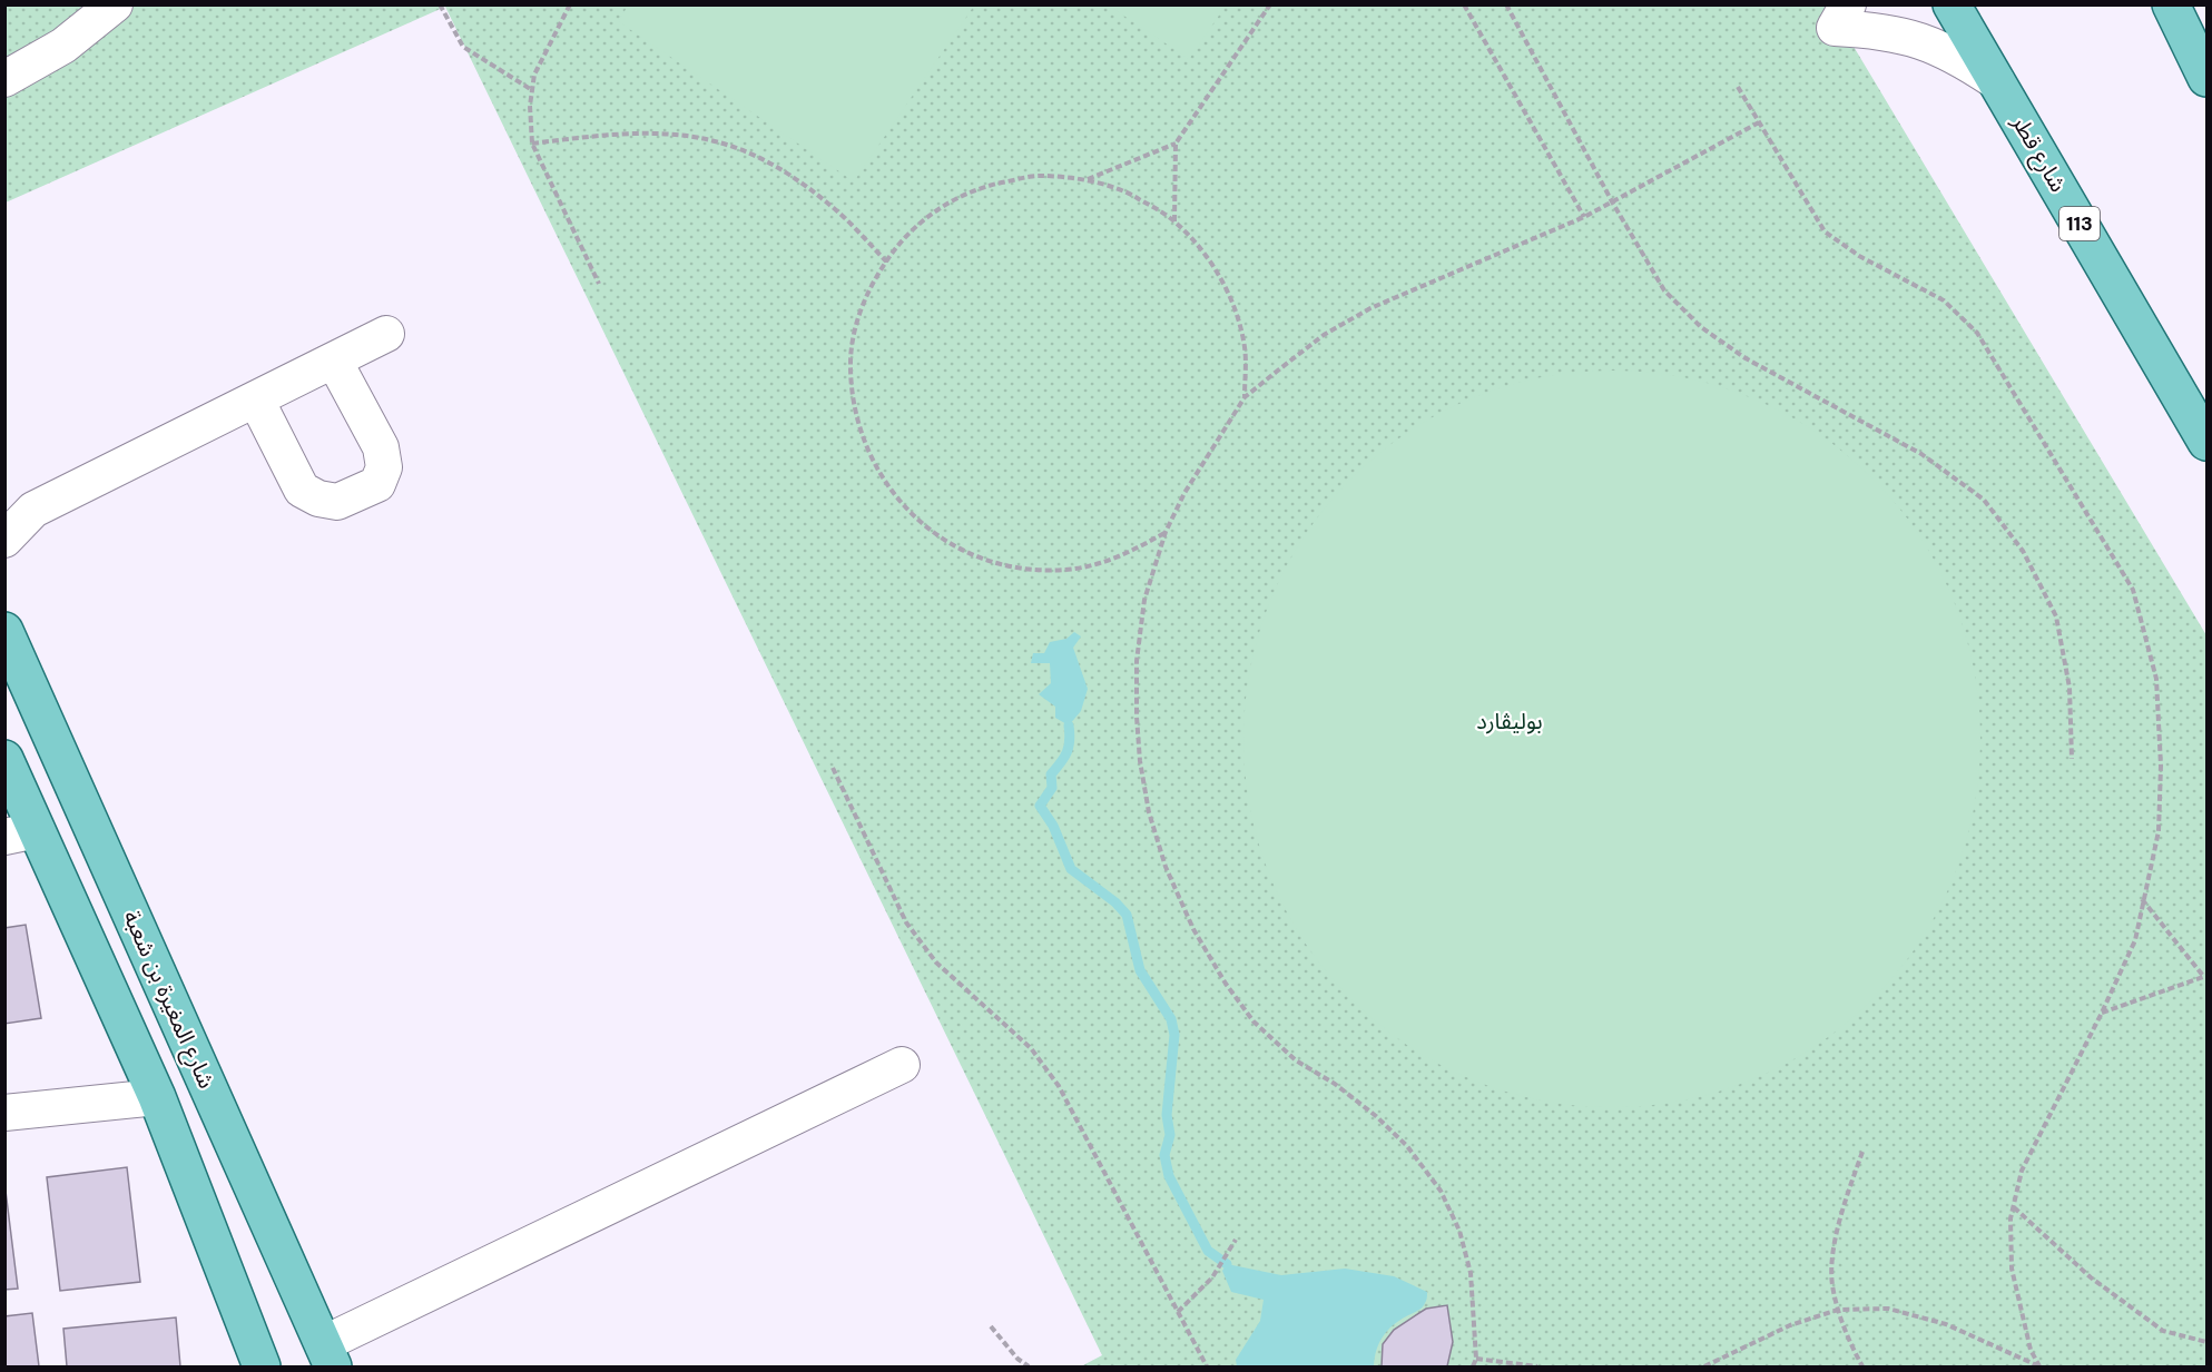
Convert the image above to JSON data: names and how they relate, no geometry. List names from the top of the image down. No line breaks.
{"streets":{"main road":["شارع قطر","113","شارع المغيرة بن شعبة"]},"parks":["بوليڤارد"]}
